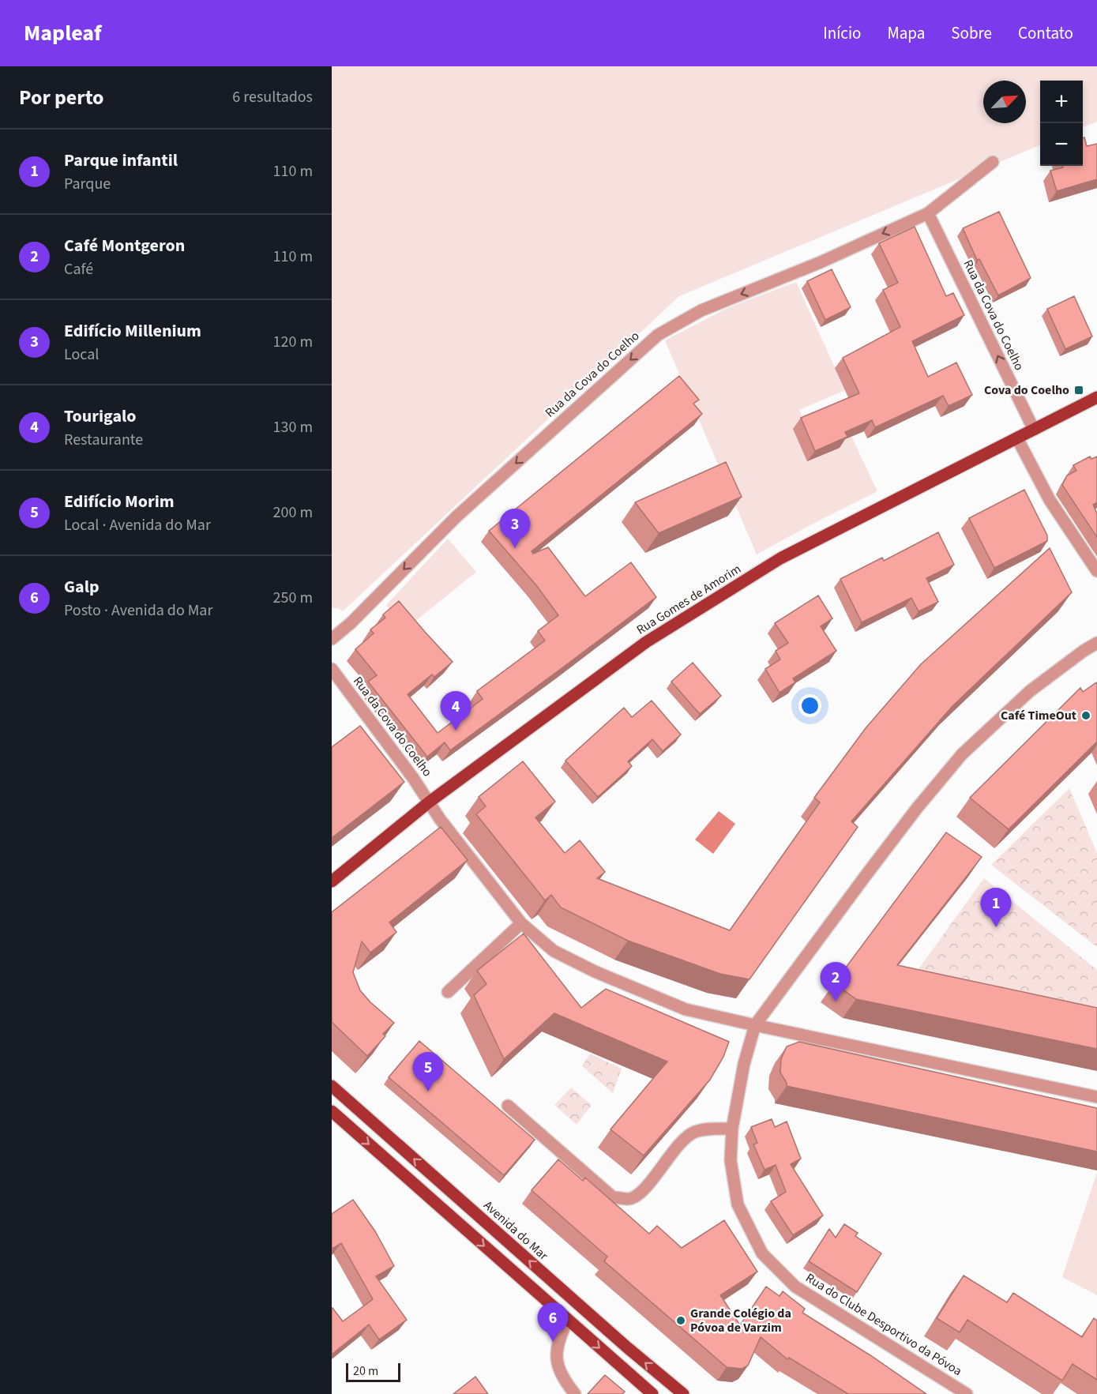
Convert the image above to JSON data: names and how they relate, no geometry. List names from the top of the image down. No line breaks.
{"streets":{"main road":["Rua Gomes de Amorim","Avenida do Mar"],"street":["Rua da Cova do Coelho","Rua do Clube Desportivo da Póvoa"]},"crossings":[["Rua da Cova do Coelho","Rua Gomes de Amorim"]],"places":{"transit":["Cova do Coelho"],"other":["Café TimeOut","Grande Colégio da Póvoa de Varzim"]},"scale_bar":"20 m","north":"top right","page":{"header":"Mapleaf","nav":["Início","Mapa","Sobre","Contato"],"heading":["Por perto","6 resultados"],"map_buttons":["+","−"],"list":[{"mark":"1","name":"Parque infantil","note":"Parque","value":"110 m"},{"mark":"2","name":"Café Montgeron","note":"Café","value":"110 m"},{"mark":"3","name":"Edifício Millenium","note":"Local","value":"120 m"},{"mark":"4","name":"Tourigalo","note":"Restaurante","value":"130 m"},{"mark":"5","name":"Edifício Morim","note":"Local · Avenida do Mar","value":"200 m"},{"mark":"6","name":"Galp","note":"Posto · Avenida do Mar","value":"250 m"}],"pins":["3","4","1","2","5","6"],"scale":"20 m"}}
